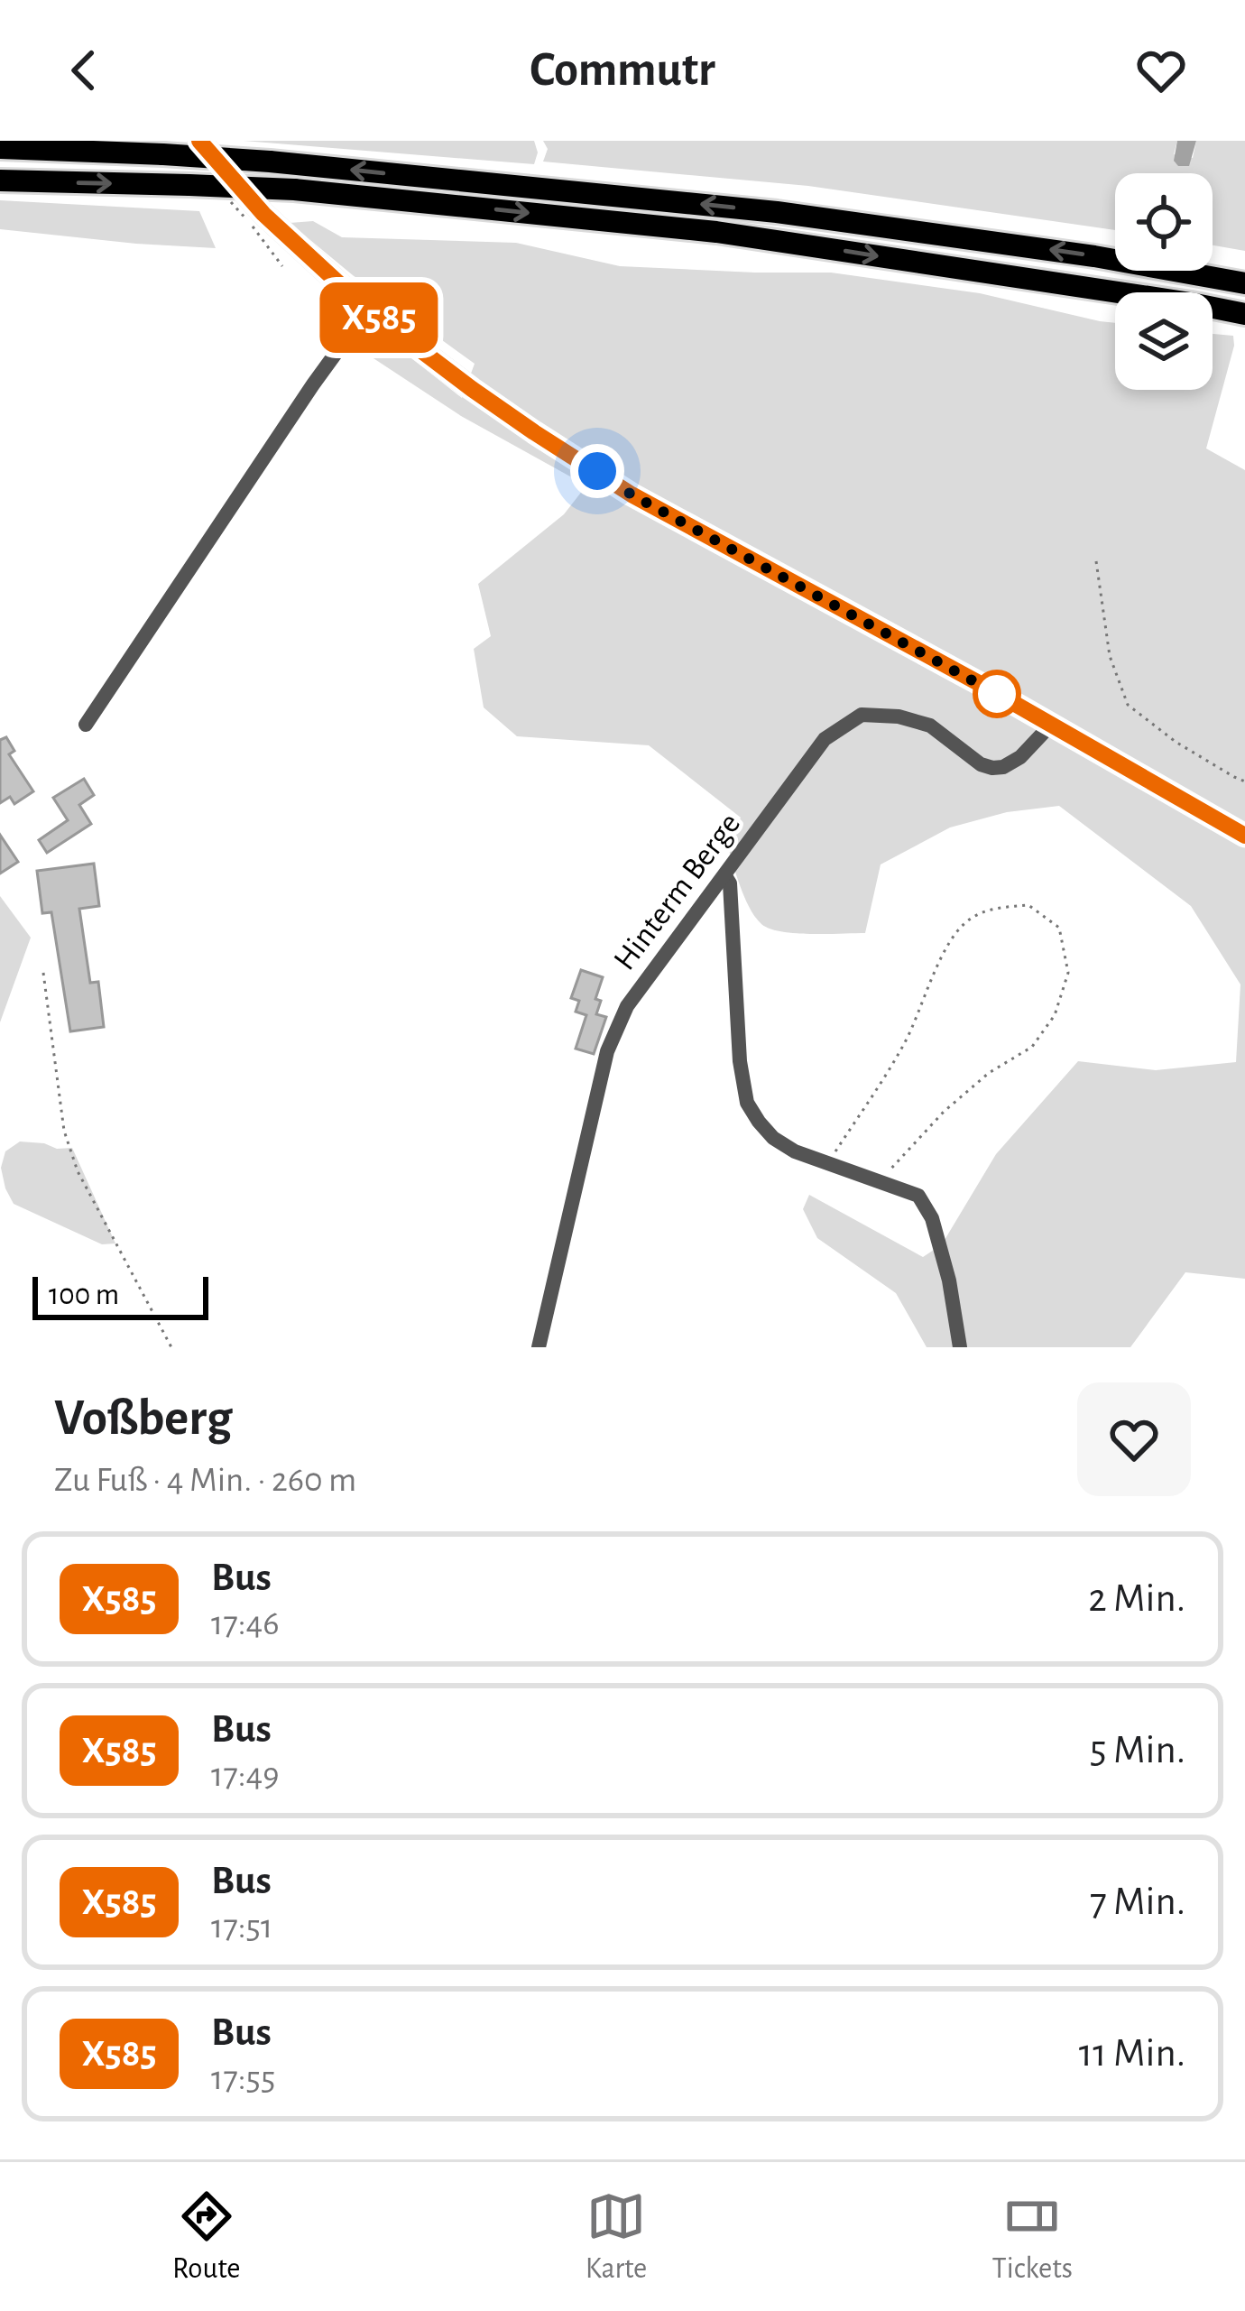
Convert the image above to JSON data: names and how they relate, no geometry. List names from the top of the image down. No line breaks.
{"streets":{"street":["Hinterm Berge"]},"lines":["bus line X585"],"scale_bar":"100 m","page":{"header":"Commutr","on_map":"X585","scale":"100 m","heading":["Voßberg","Zu Fuß · 4 Min. · 260 m"],"list":[{"mark":"X585","name":"Bus","note":"17:46","value":"2 Min."},{"mark":"X585","name":"Bus","note":"17:49","value":"5 Min."},{"mark":"X585","name":"Bus","note":"17:51","value":"7 Min."},{"mark":"X585","name":"Bus","note":"17:55","value":"11 Min."}],"tabs":["Route","Karte","Tickets"]}}
